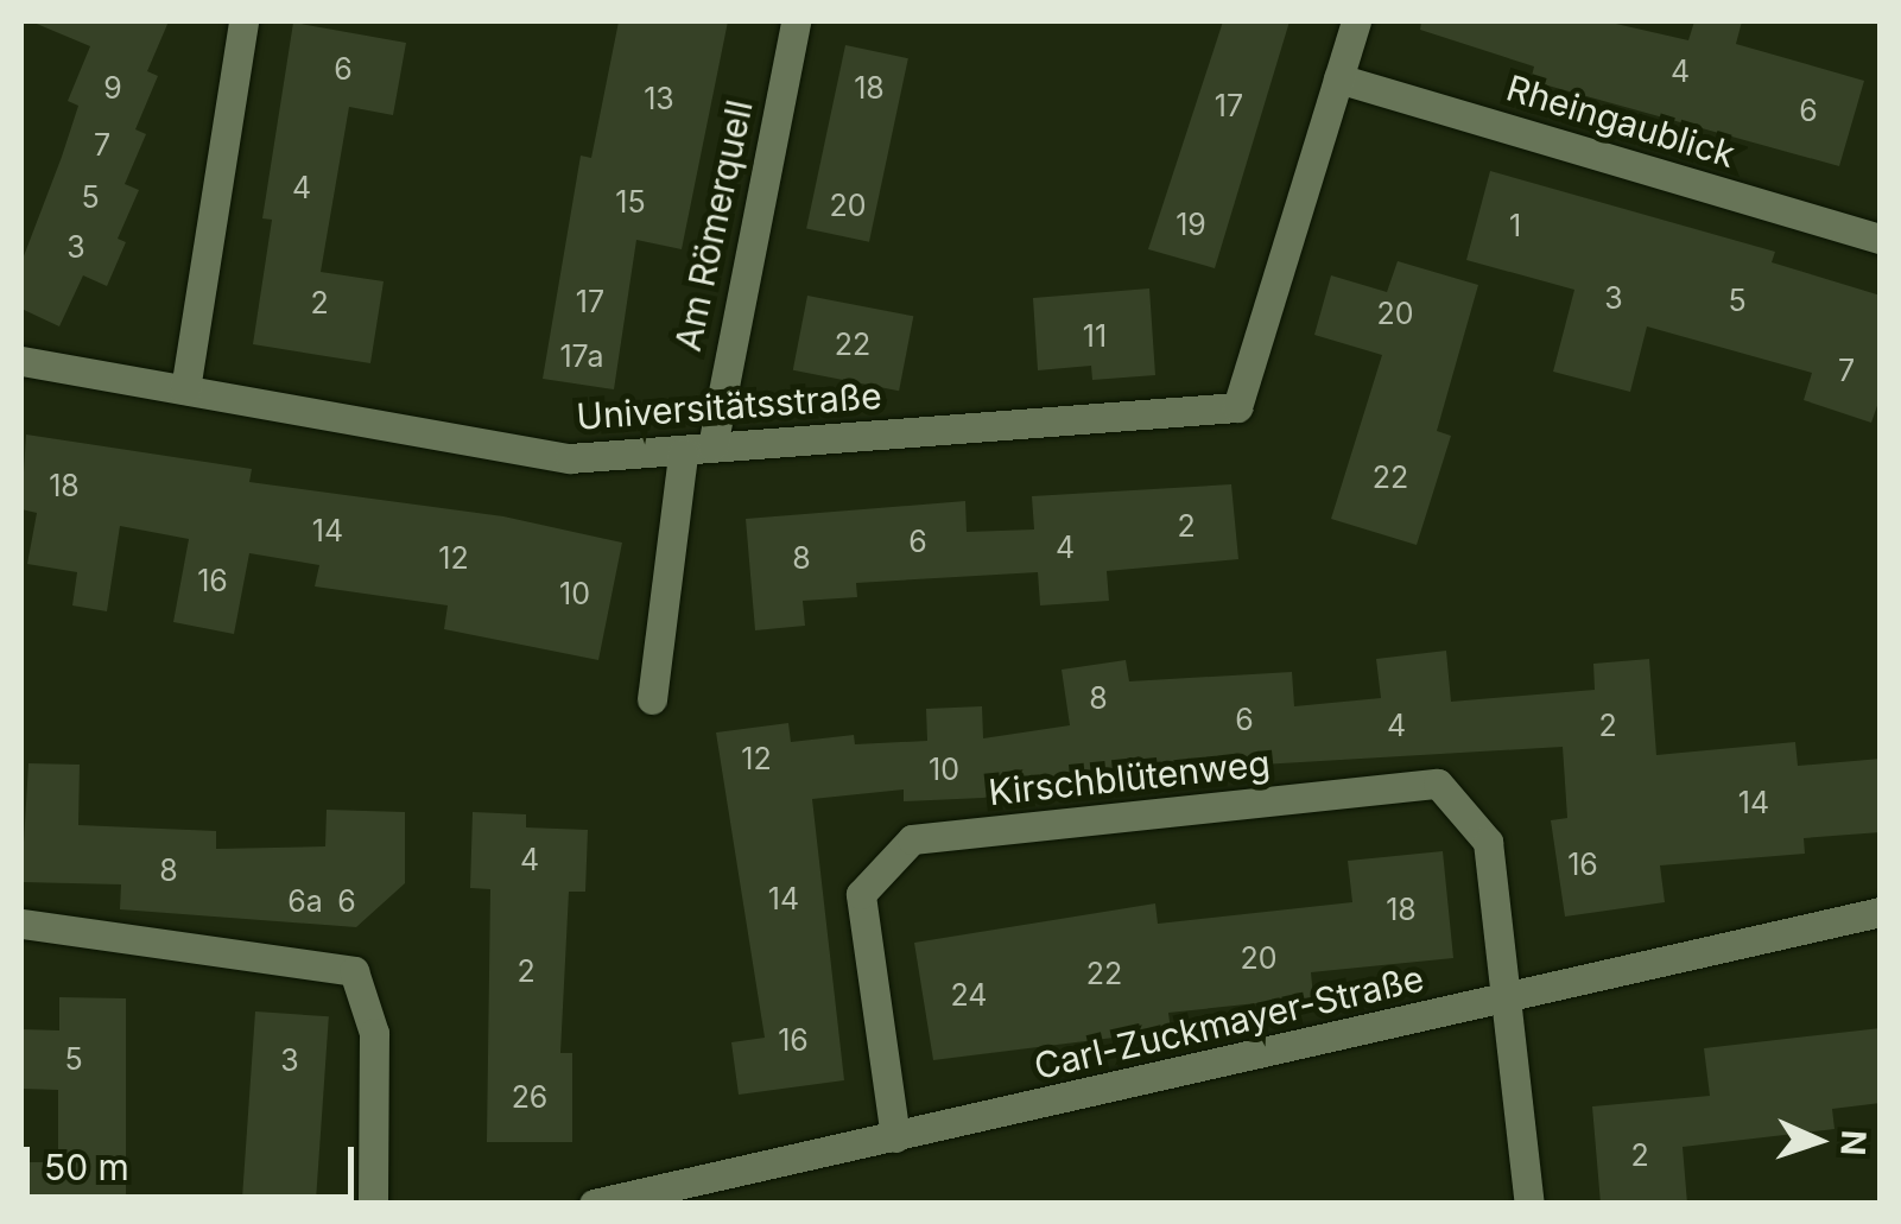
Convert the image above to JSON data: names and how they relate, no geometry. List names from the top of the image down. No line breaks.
{"streets":{"street":["Rheingaublick","Am Römerquell","Universitätsstraße","Kirschblütenweg","Carl-Zuckmayer-Straße"]},"crossings":[["Rheingaublick","Universitätsstraße"],["Am Römerquell","Universitätsstraße"],["Kirschblütenweg","Carl-Zuckmayer-Straße"]],"house_numbers":["6","4","9","18","13","17","6","7","4","5","15","20","19","1","3","3","5","17","2","20","11","22","17a","7","22","18","2","14","6","4","12","8","16","10","8","6","4","2","12","10","14","4","16","8","14","6a","6","18","20","2","22","24","16","5","3","26","2"],"scale_bar":"50 m","north":"right"}
